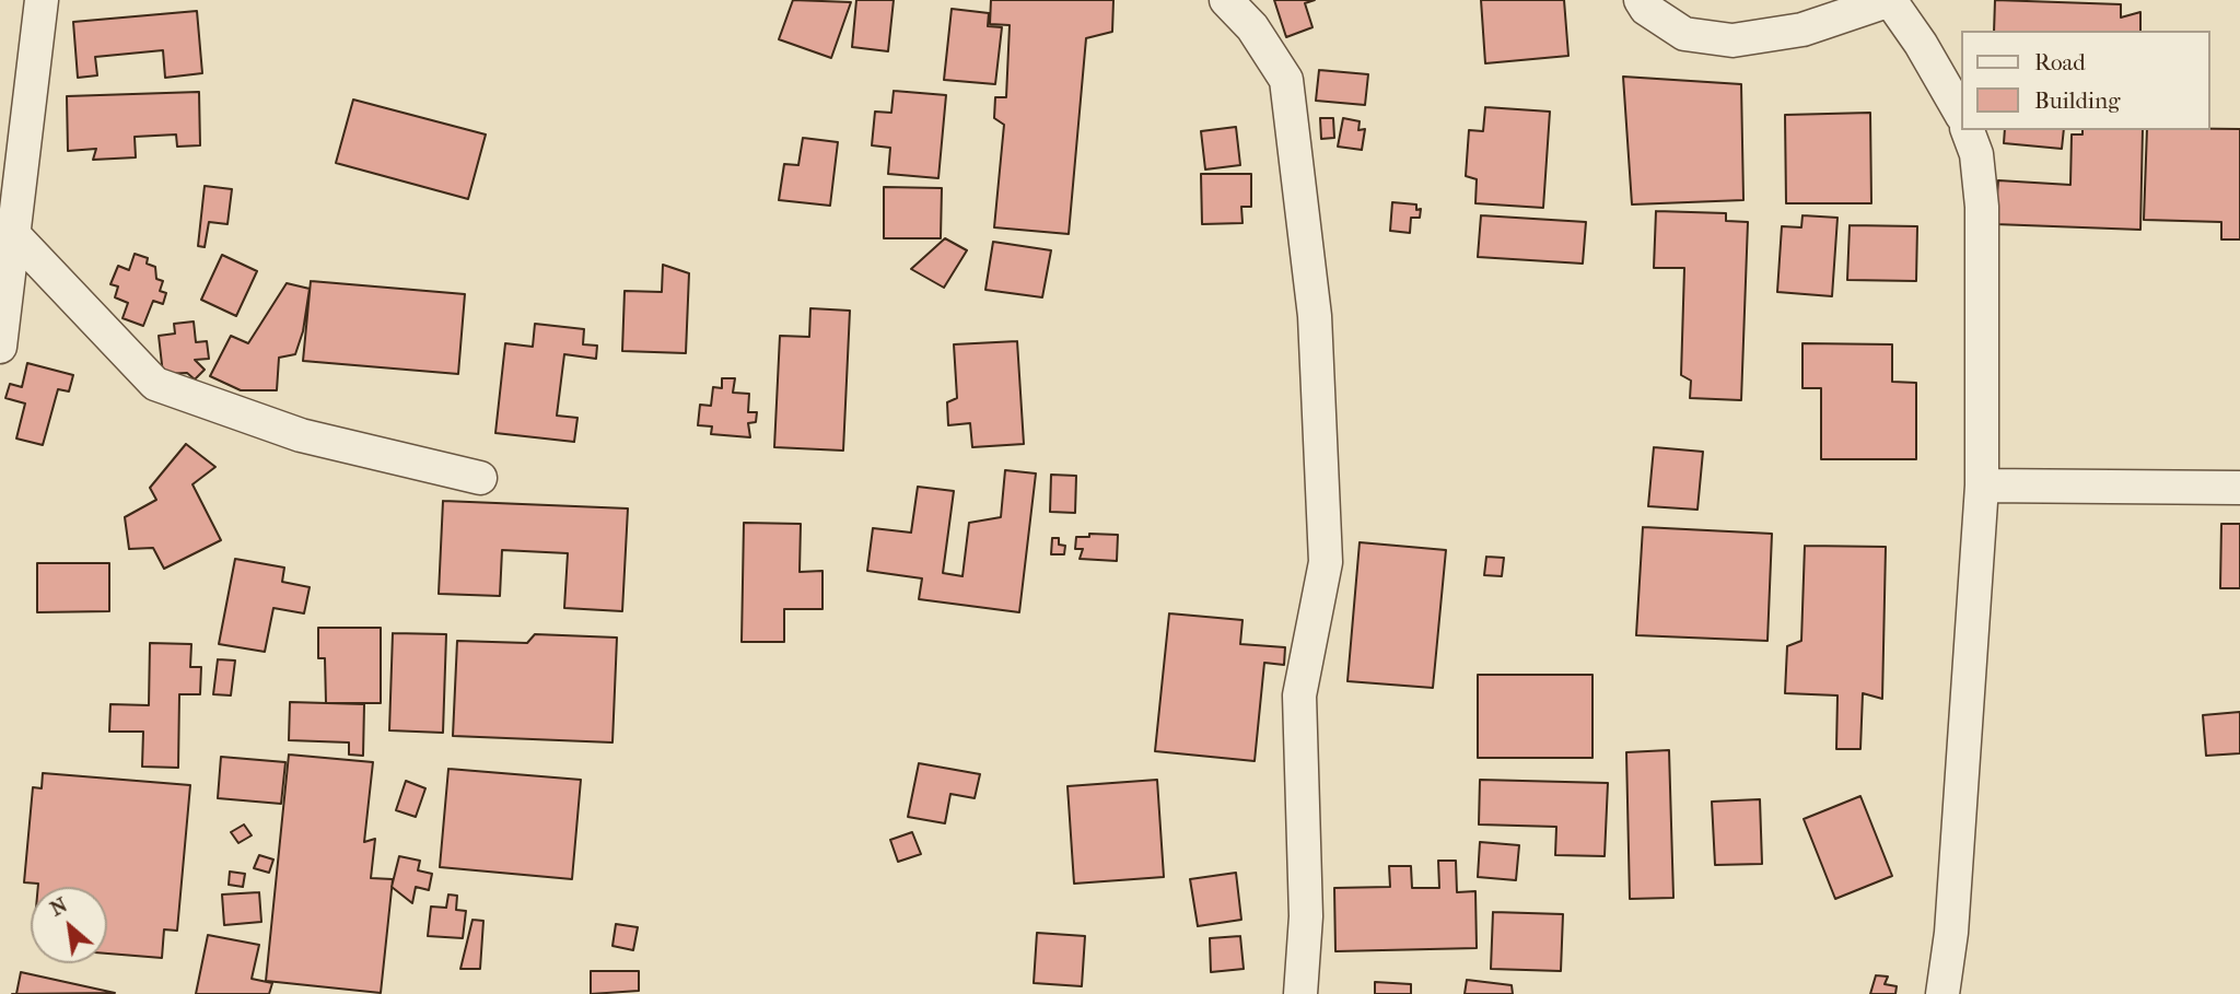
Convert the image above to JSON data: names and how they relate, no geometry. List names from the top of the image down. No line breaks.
{"legend":["Road","Building"],"north":"top left"}
